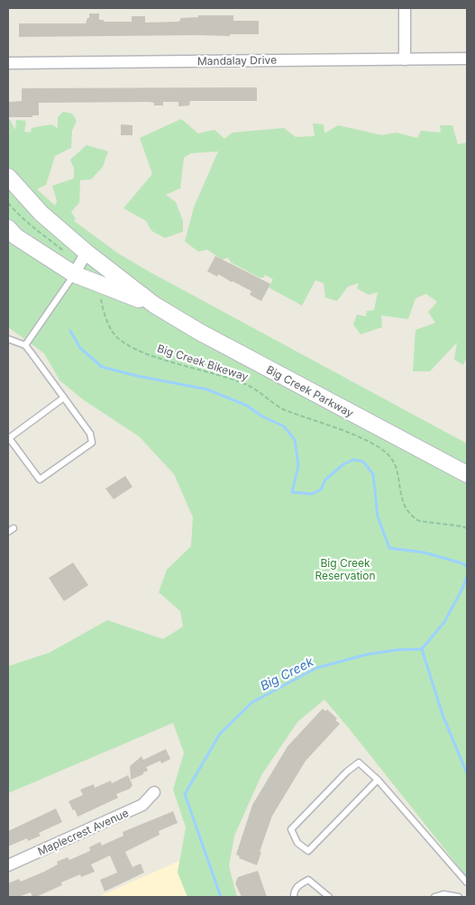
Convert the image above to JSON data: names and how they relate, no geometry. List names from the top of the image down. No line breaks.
{"streets":{"street":["Mandalay Drive","Big Creek Parkway","Maplecrest Avenue"],"path":["Big Creek Bikeway"]},"water":["Big Creek"],"parks":["Big Creek Reservation"]}
